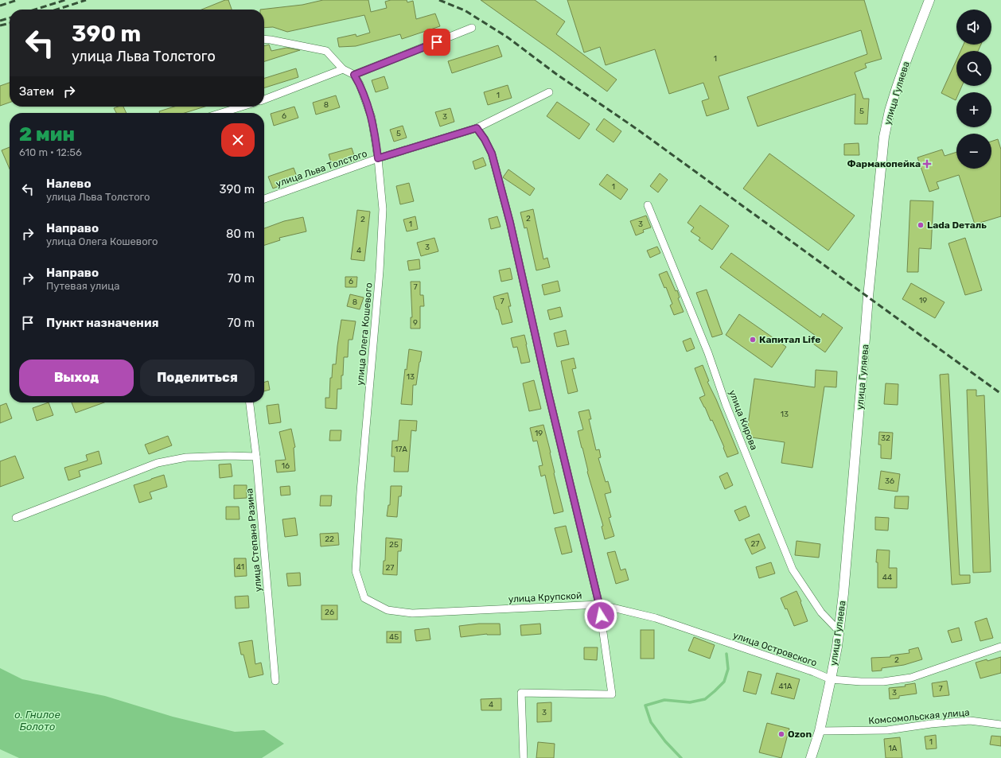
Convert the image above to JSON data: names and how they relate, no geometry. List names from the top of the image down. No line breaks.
{"streets":{"main road":["улица Гуляева"],"street":["улица Льва Толстого","улица Олега Кошевого","улица Кирова","улица Степана Разина","улица Крупской","улица Островского","Комсомольская улица"]},"crossings":[["улица Гуляева","улица Кирова"],["улица Гуляева","улица Островского"],["улица Гуляева","Комсомольская улица"],["улица Льва Толстого","улица Олега Кошевого"],["улица Льва Толстого","улица Крупской"],["улица Олега Кошевого","улица Крупской"],["улица Крупской","улица Островского"]],"water":["о. Гнилое Болото"],"places":{"health":["Фармакопейка"],"other":["Lada Dеталь","Капитал Life","Ozon"]},"house_numbers":["1","1","8","5","6","3","5","1","2","2","1","3","3","4","6","7","19","7","8","9","13","13","19","32","17А","16","36","22","27","25","41","27","44","26","45","2","41А","7","3","4","3","1","1А"],"page":{"map_buttons":["+","−"],"turn":["390 m","улица Льва Толстого"],"then":"Затем","heading":["2 мин","610 m · 12:56"],"list":[{"name":"Налево","note":"улица Льва Толстого","value":"390 m"},{"name":"Направо","note":"улица Олега Кошевого","value":"80 m"},{"name":"Направо","note":"Путевая улица","value":"70 m"},{"name":"Пункт назначения","value":"70 m"}],"buttons":["Выход","Поделиться"]}}
